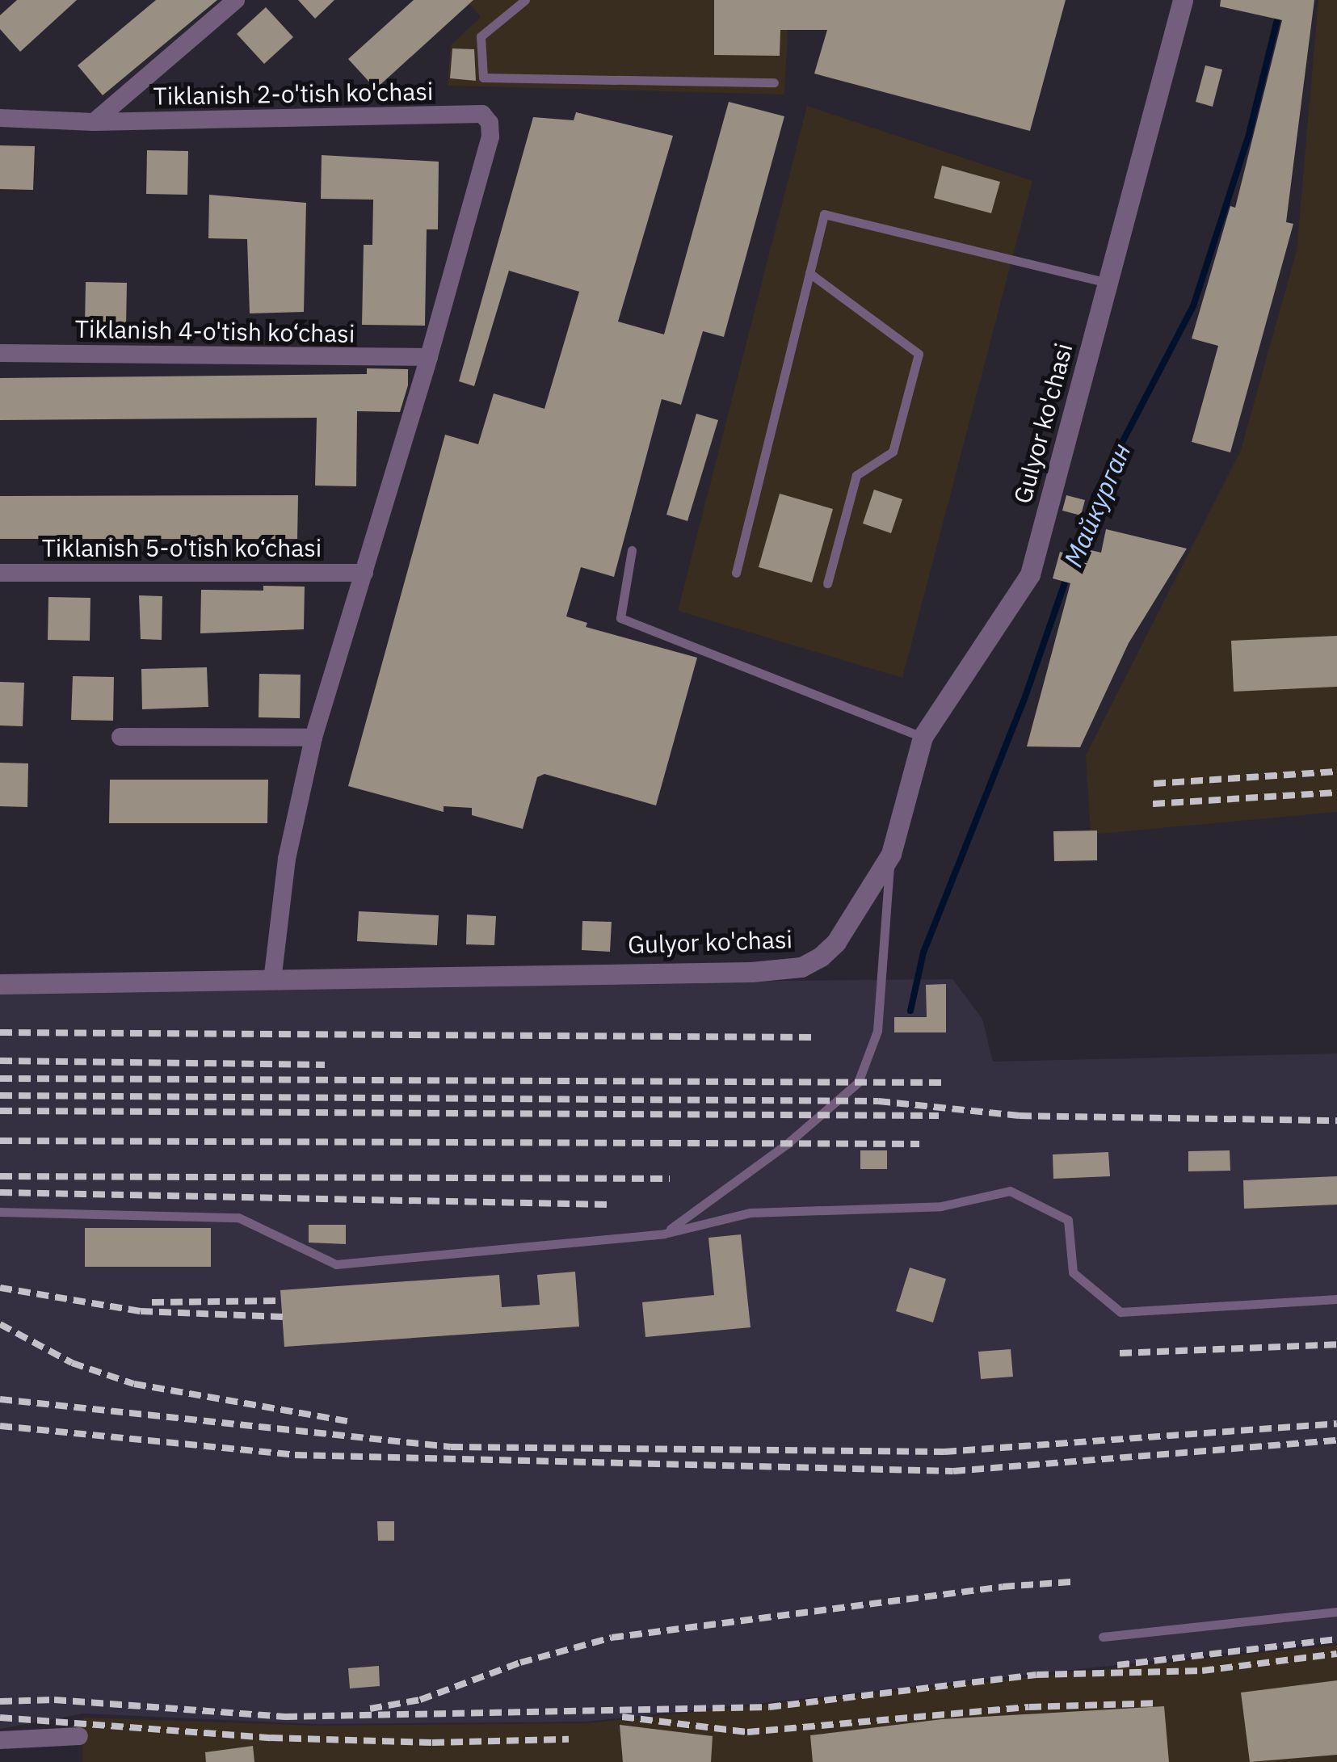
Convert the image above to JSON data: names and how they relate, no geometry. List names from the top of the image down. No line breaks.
{"streets":{"street":["Tiklanish 2-o'tish ko'chasi","Tiklanish 4-o'tish ko‘chasi","Gulyor ko'chasi","Tiklanish 5-o'tish ko‘chasi"]},"crossings":[["Tiklanish 2-o'tish ko'chasi","Tiklanish 4-o'tish ko‘chasi"]],"water":["Майкурган"]}
